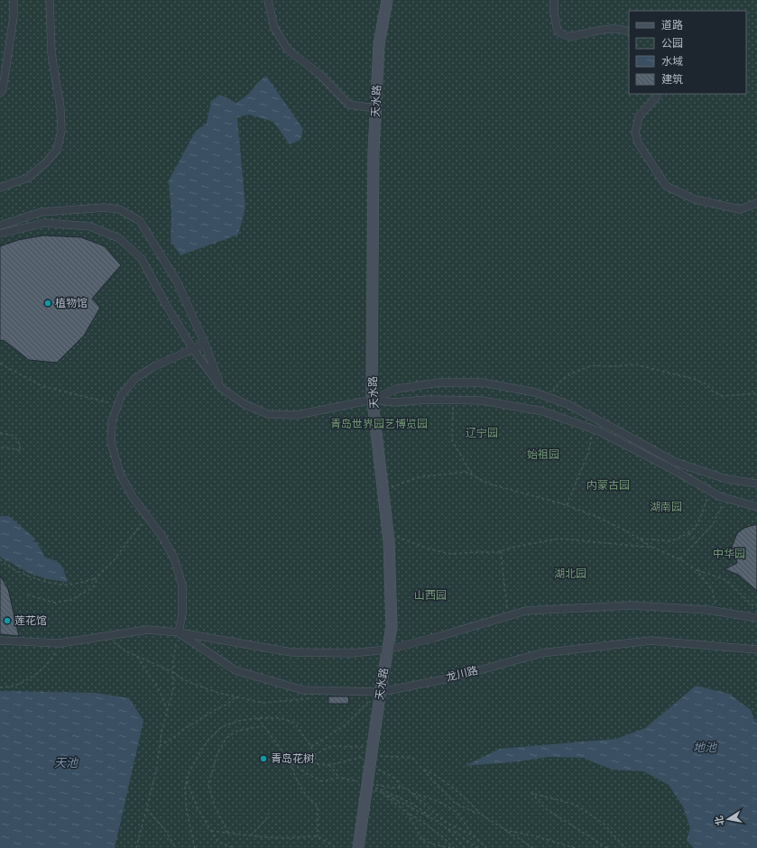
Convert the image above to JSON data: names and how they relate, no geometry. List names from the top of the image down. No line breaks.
{"streets":{"street":["天水路","龙川路"]},"crossings":[["天水路","龙川路"]],"water":["地池","天池"],"parks":["青岛世界园艺博览园","辽宁园","始祖园","内蒙古园","湖南园","中华园","湖北园","山西园"],"places":["植物馆","莲花馆","青岛花树"],"legend":["道路","公园","水域","建筑"],"north":"left"}
